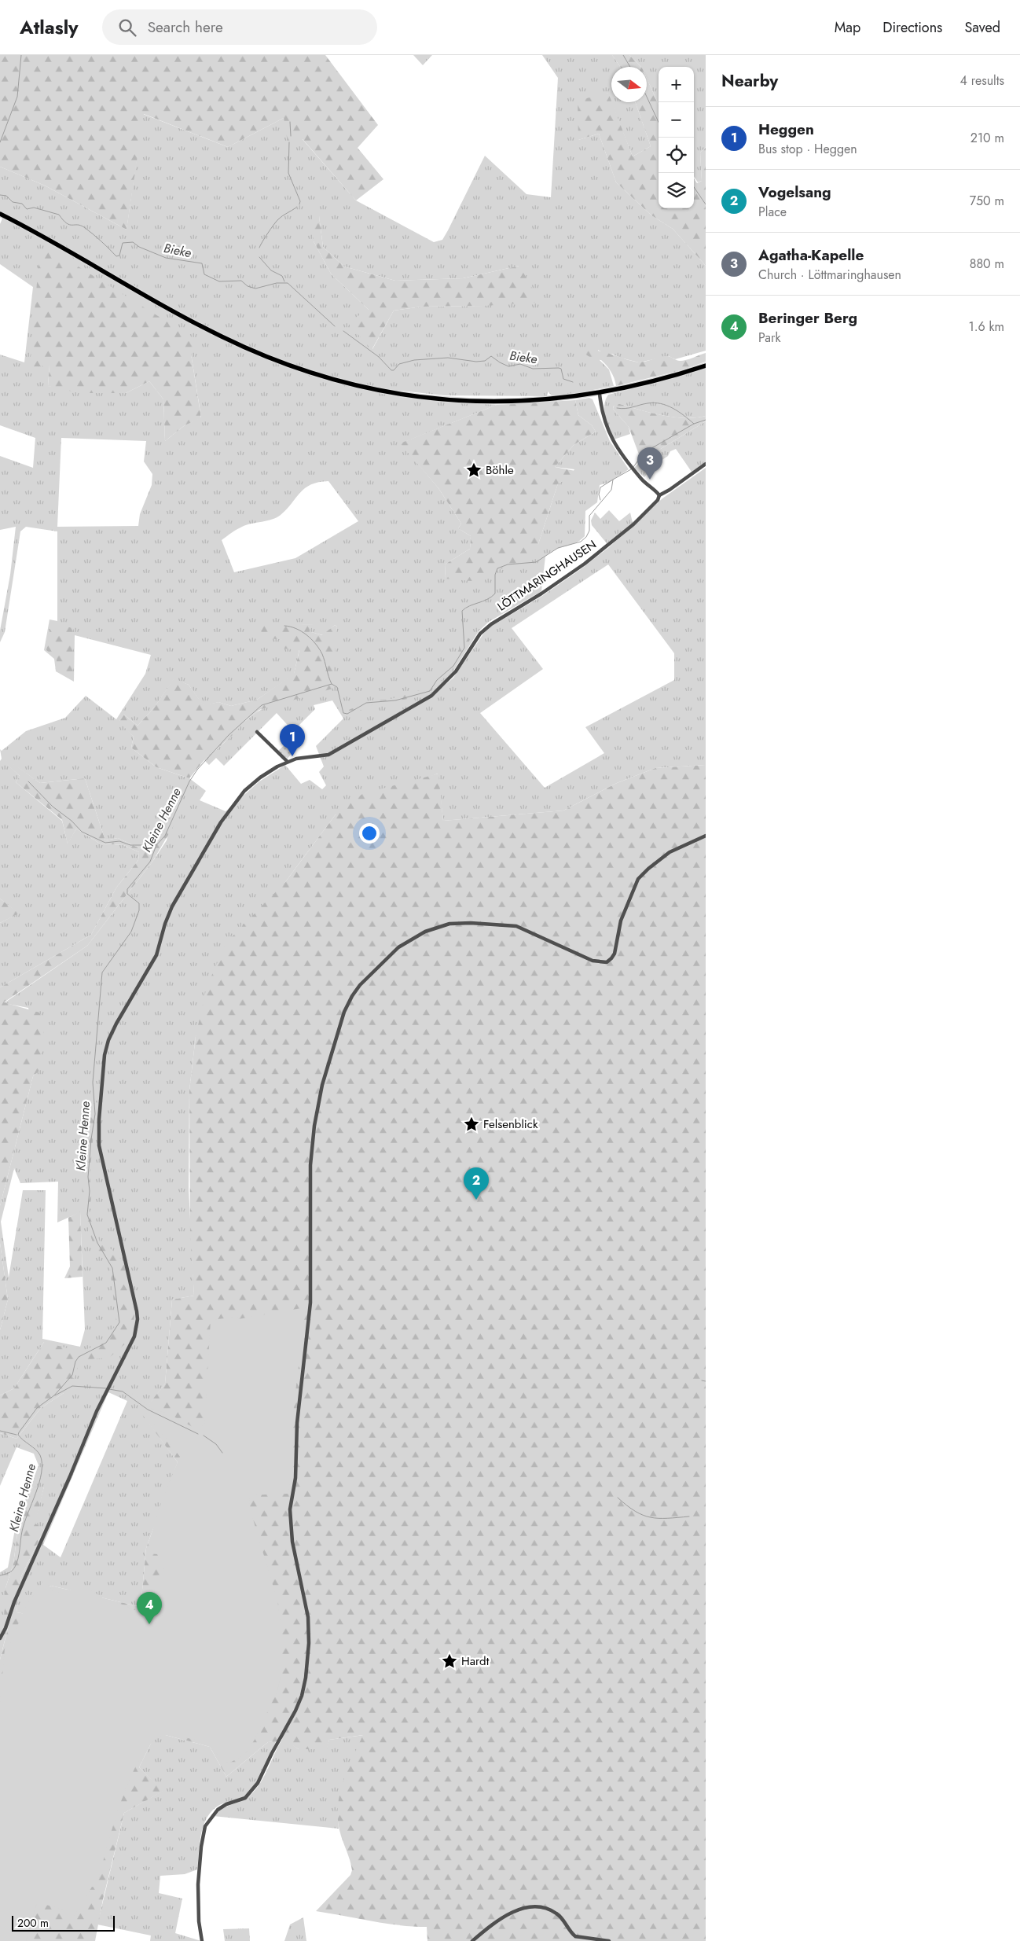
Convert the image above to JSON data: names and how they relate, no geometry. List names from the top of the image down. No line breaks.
{"streets":{"street":["LÖTTMARINGHAUSEN"]},"water":["Bieke","Kleine Henne"],"places":{"place":["Böhle","Felsenblick","Hardt"]},"scale_bar":"200 m","north":"right","page":{"header":"Atlasly","search":"Search here","nav":["Map","Directions","Saved"],"heading":["Nearby","4 results"],"map_buttons":["+","−"],"list":[{"mark":"1","name":"Heggen","note":"Bus stop · Heggen","value":"210 m"},{"mark":"2","name":"Vogelsang","note":"Place","value":"750 m"},{"mark":"3","name":"Agatha-Kapelle","note":"Church · Löttmaringhausen","value":"880 m"},{"mark":"4","name":"Beringer Berg","note":"Park","value":"1.6 km"}],"pins":["3","1","2","4"],"scale":"200 m"}}
